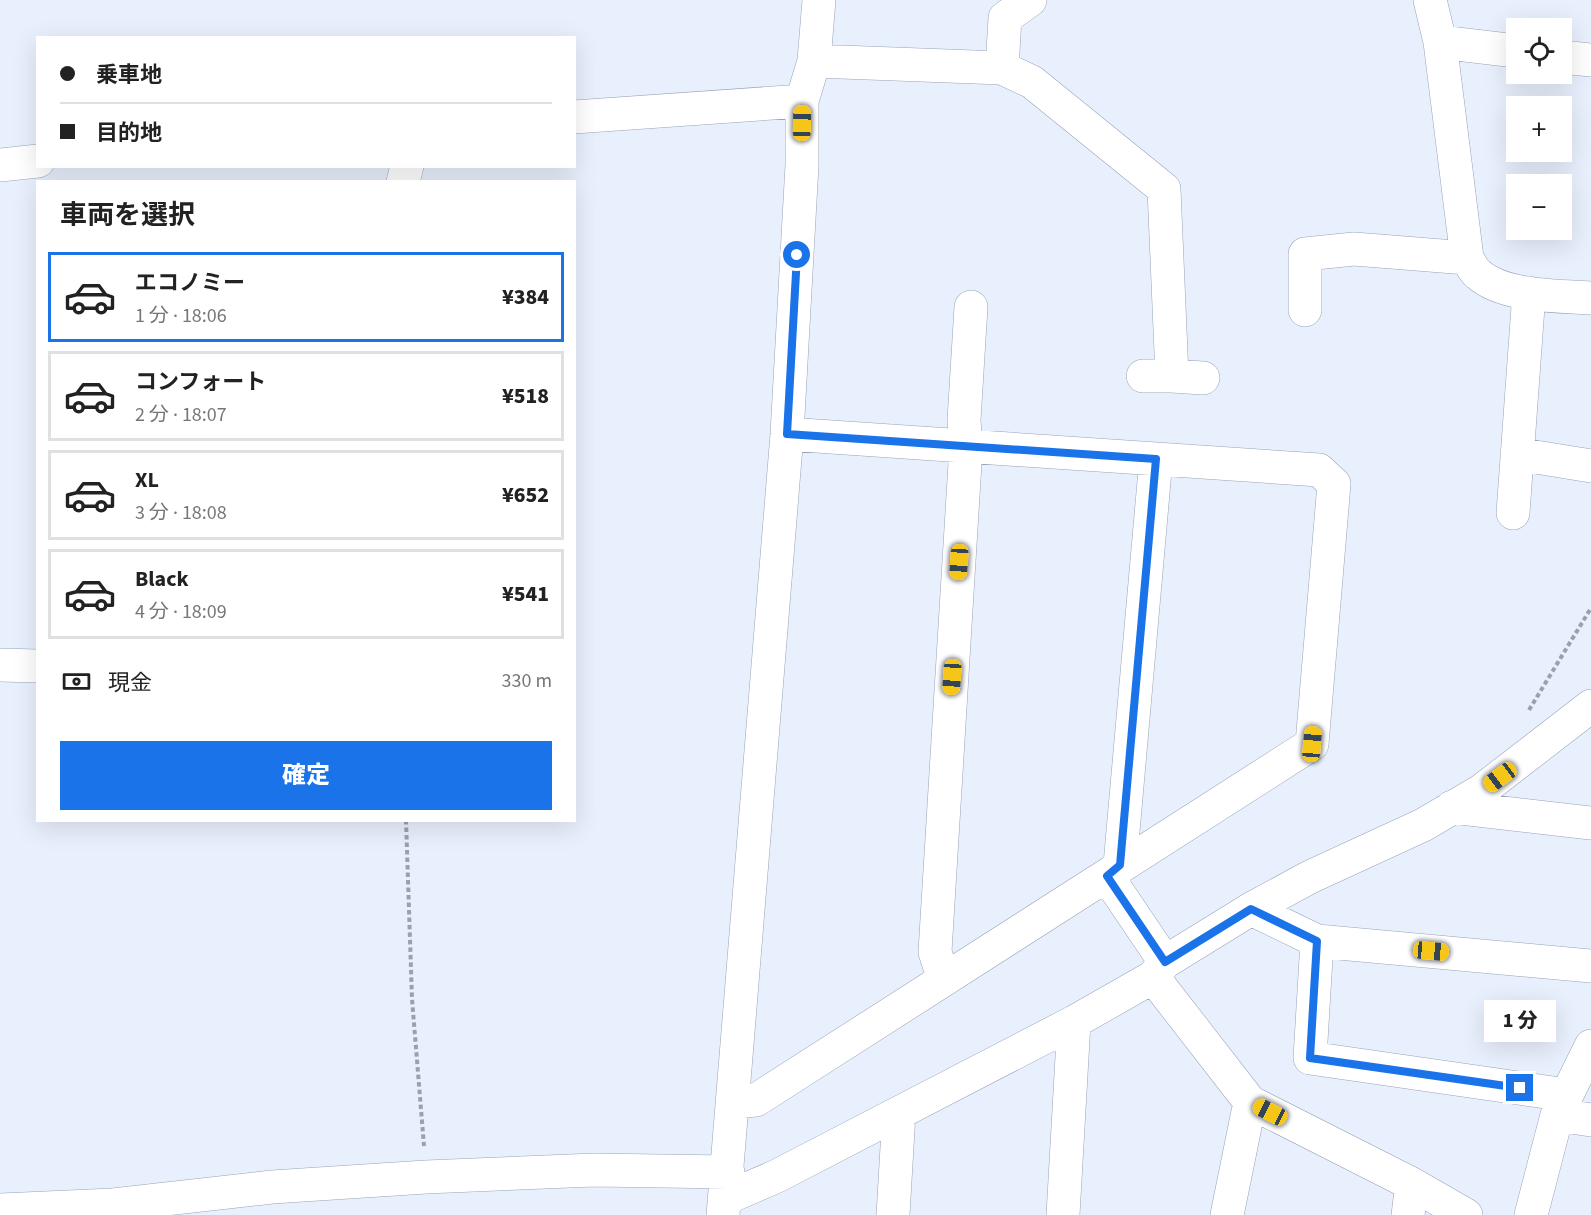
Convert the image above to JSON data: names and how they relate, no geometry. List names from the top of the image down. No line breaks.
{"page":{"map_buttons":["+","−"],"banner":["乗車地","目的地"],"heading":"車両を選択","list":[{"name":"エコノミー","note":"1 分 · 18:06","value":"¥384"},{"name":"コンフォート","note":"2 分 · 18:07","value":"¥518"},{"name":"XL","note":"3 分 · 18:08","value":"¥652"},{"name":"Black","note":"4 分 · 18:09","value":"¥541"}],"pay":["現金","330 m"],"buttons":"確定","bubble":"1 分"}}
